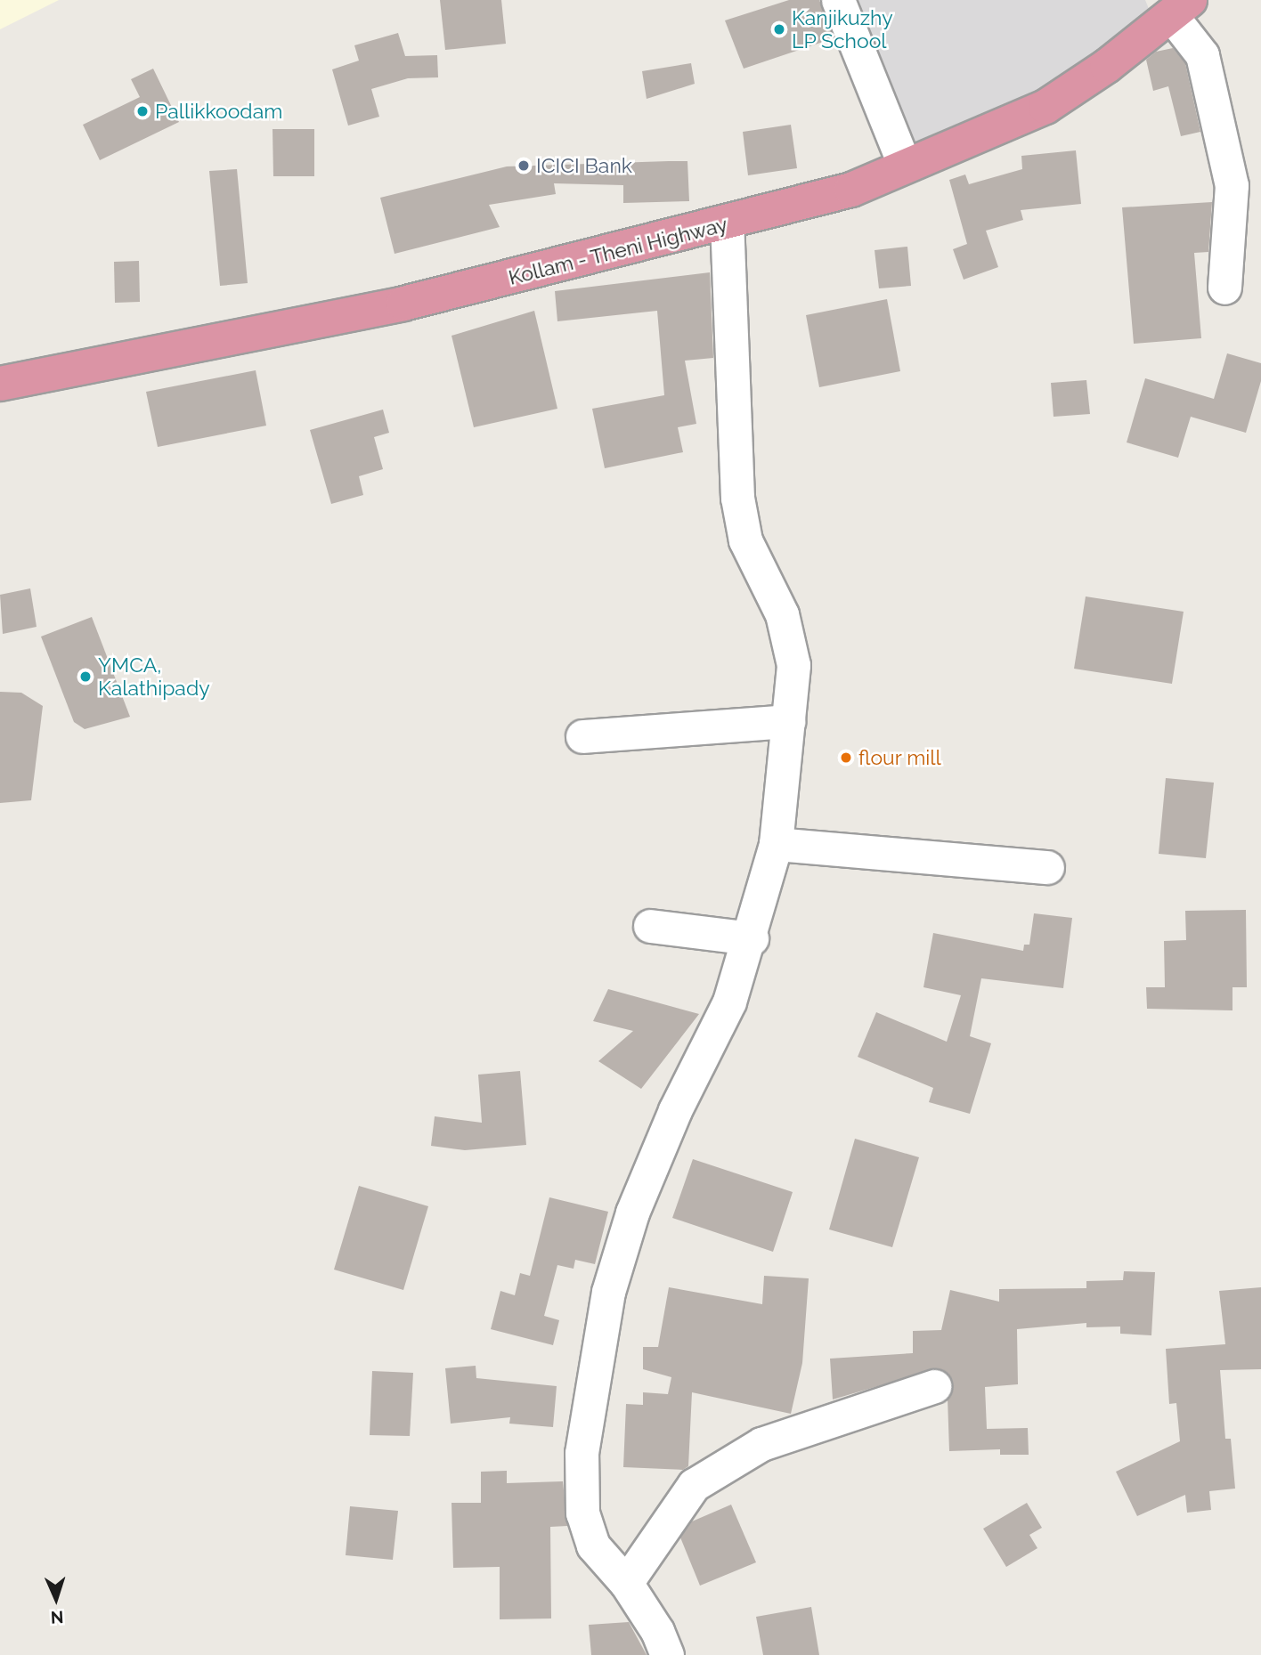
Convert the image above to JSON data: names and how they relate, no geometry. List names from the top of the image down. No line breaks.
{"streets":{"highway":["Kollam - Theni Highway"]},"places":["Kanjikuzhy LP School","Pallikkoodam","ICICI Bank","YMCA, Kalathipady","flour mill"],"north":"bottom"}
